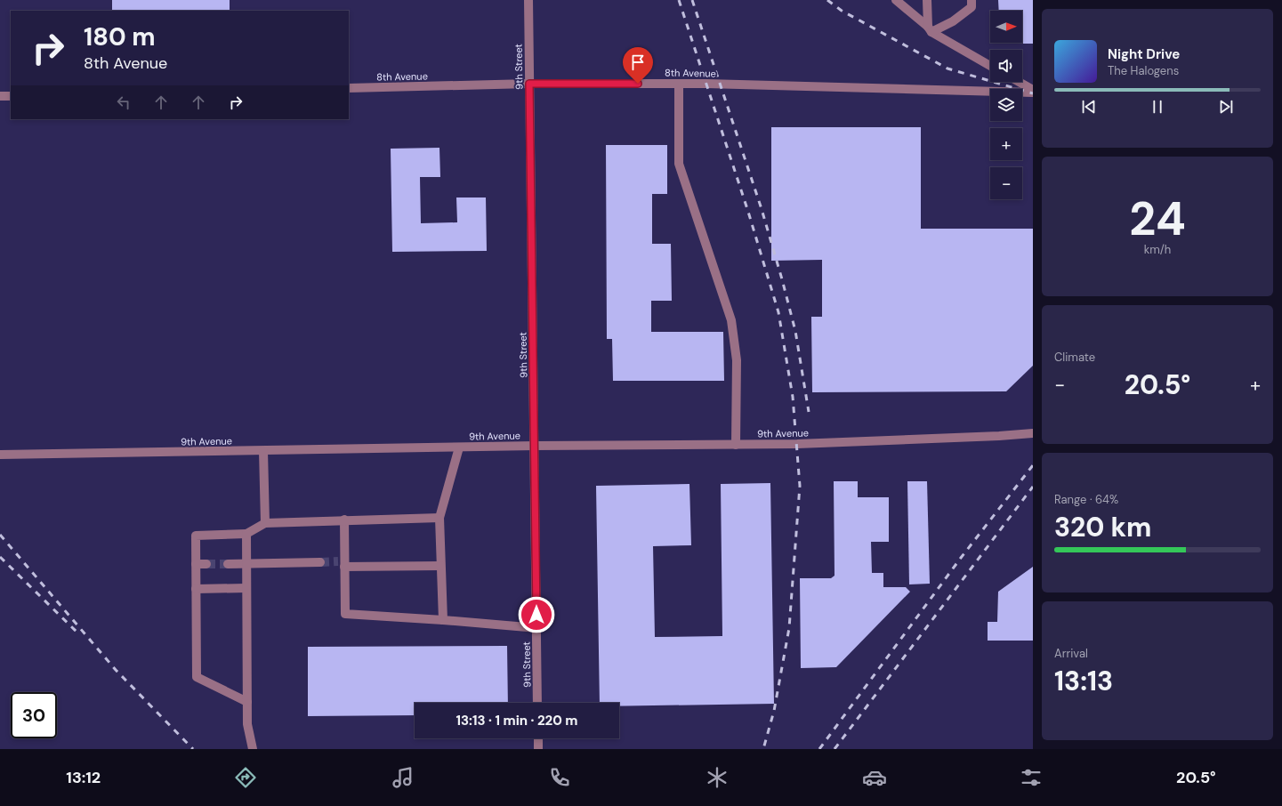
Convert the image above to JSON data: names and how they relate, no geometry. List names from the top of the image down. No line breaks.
{"streets":{"street":["9th Street","8th Avenue","9th Avenue"]},"crossings":[["9th Street","8th Avenue"],["9th Street","9th Avenue"]],"north":"right","page":{"map_buttons":["+","−"],"turn":["180 m","8th Avenue"],"song":["Night Drive","The Halogens"],"tile":[["24","km/h"],"Climate",["Range · 64%","320 km"],["Arrival","13:13"]],"heat":["−","20.5°","+"],"limit":"30","trip":"13:13 · 1 min · 220 m","tabs":["13:12","20.5°"]}}
